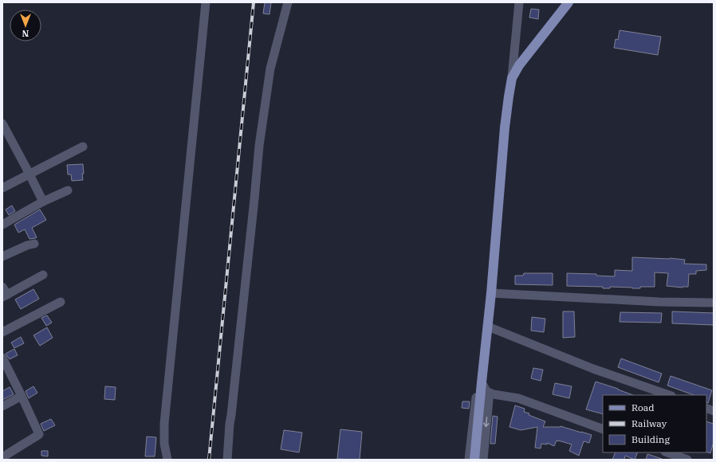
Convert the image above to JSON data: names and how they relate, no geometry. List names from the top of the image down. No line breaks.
{"legend":["Road","Railway","Building"],"north":"bottom"}
